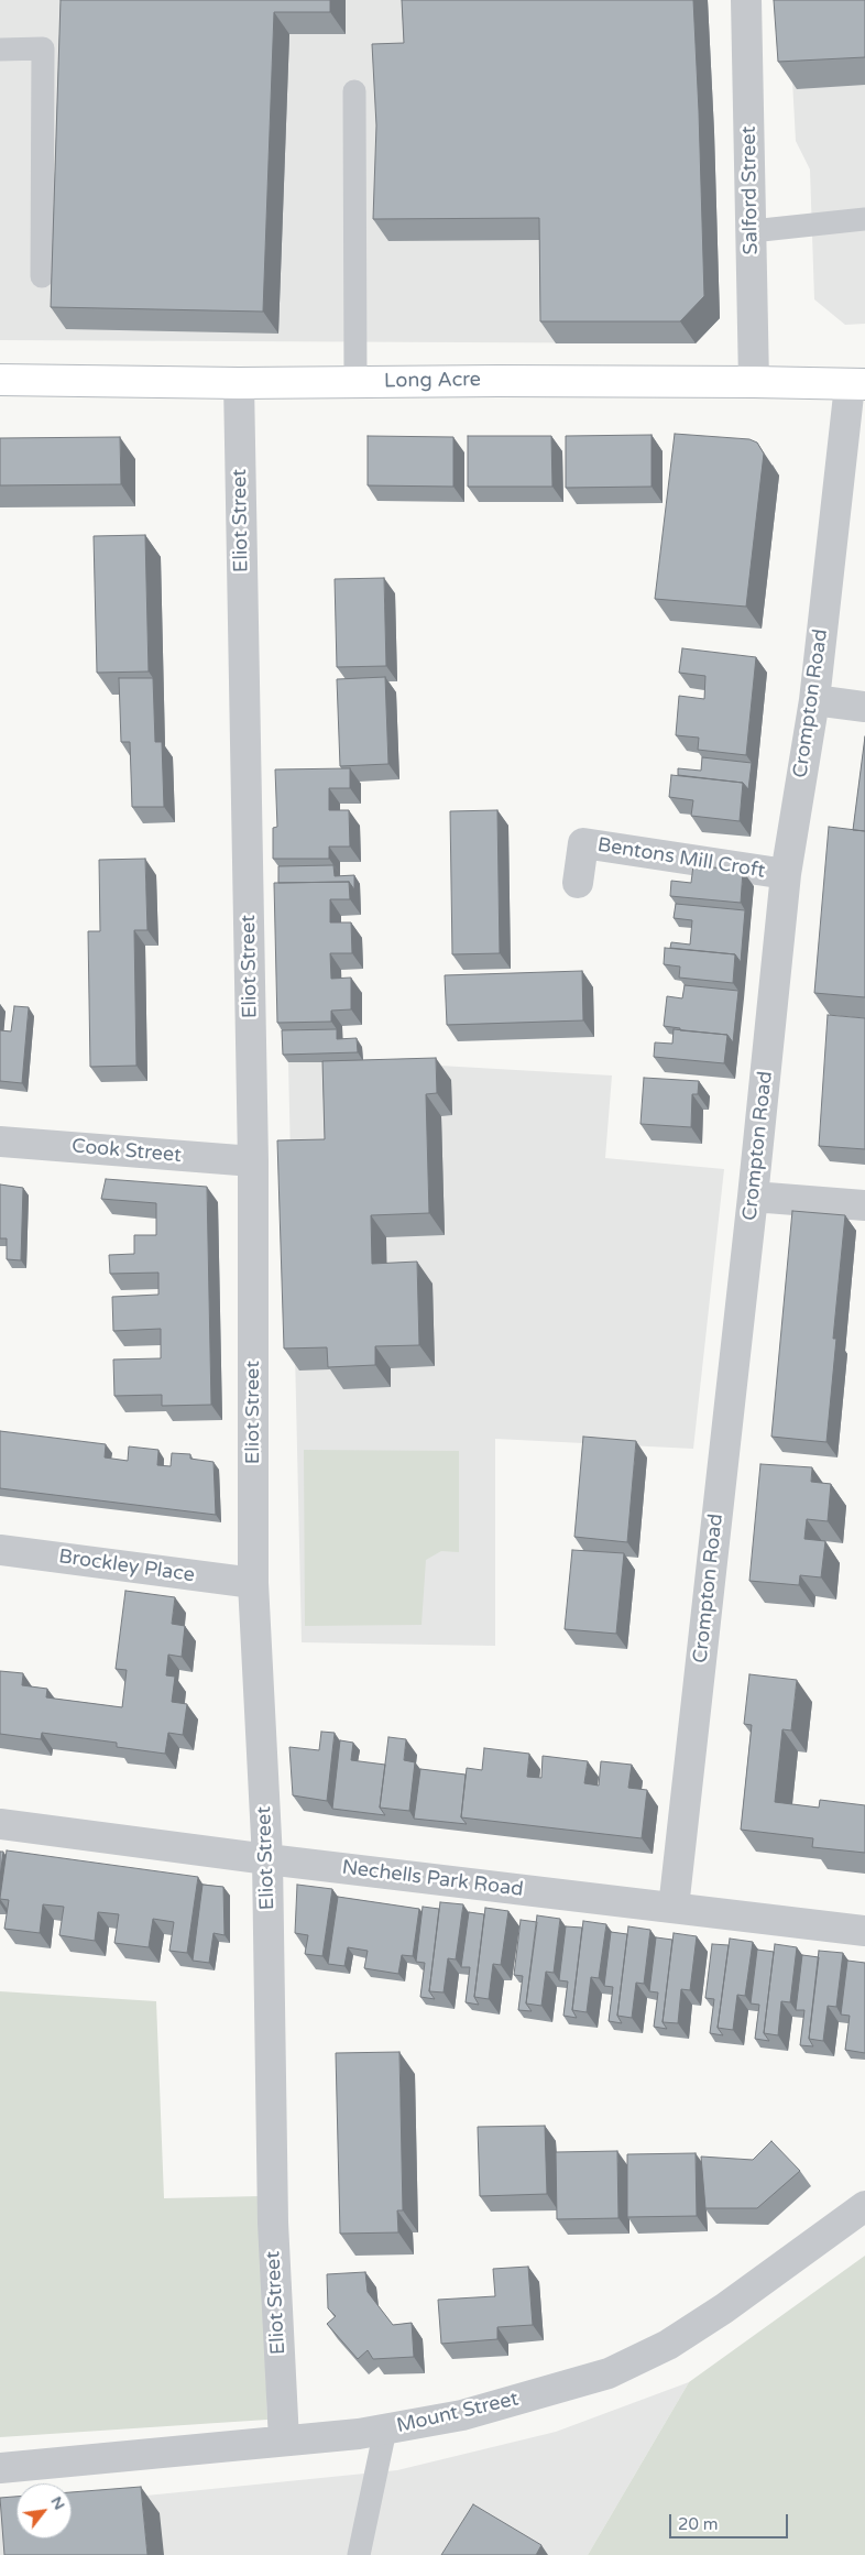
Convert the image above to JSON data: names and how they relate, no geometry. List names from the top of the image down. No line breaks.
{"streets":{"street":["Salford Street","Long Acre","Eliot Street","Crompton Road","Bentons Mill Croft","Cook Street","Brockley Place","Nechells Park Road","Mount Street"]},"crossings":[["Salford Street","Long Acre"],["Long Acre","Eliot Street"],["Long Acre","Crompton Road"],["Eliot Street","Cook Street"],["Eliot Street","Brockley Place"],["Eliot Street","Nechells Park Road"],["Eliot Street","Mount Street"],["Crompton Road","Bentons Mill Croft"],["Crompton Road","Nechells Park Road"]],"scale_bar":"20 m","north":"top right"}
